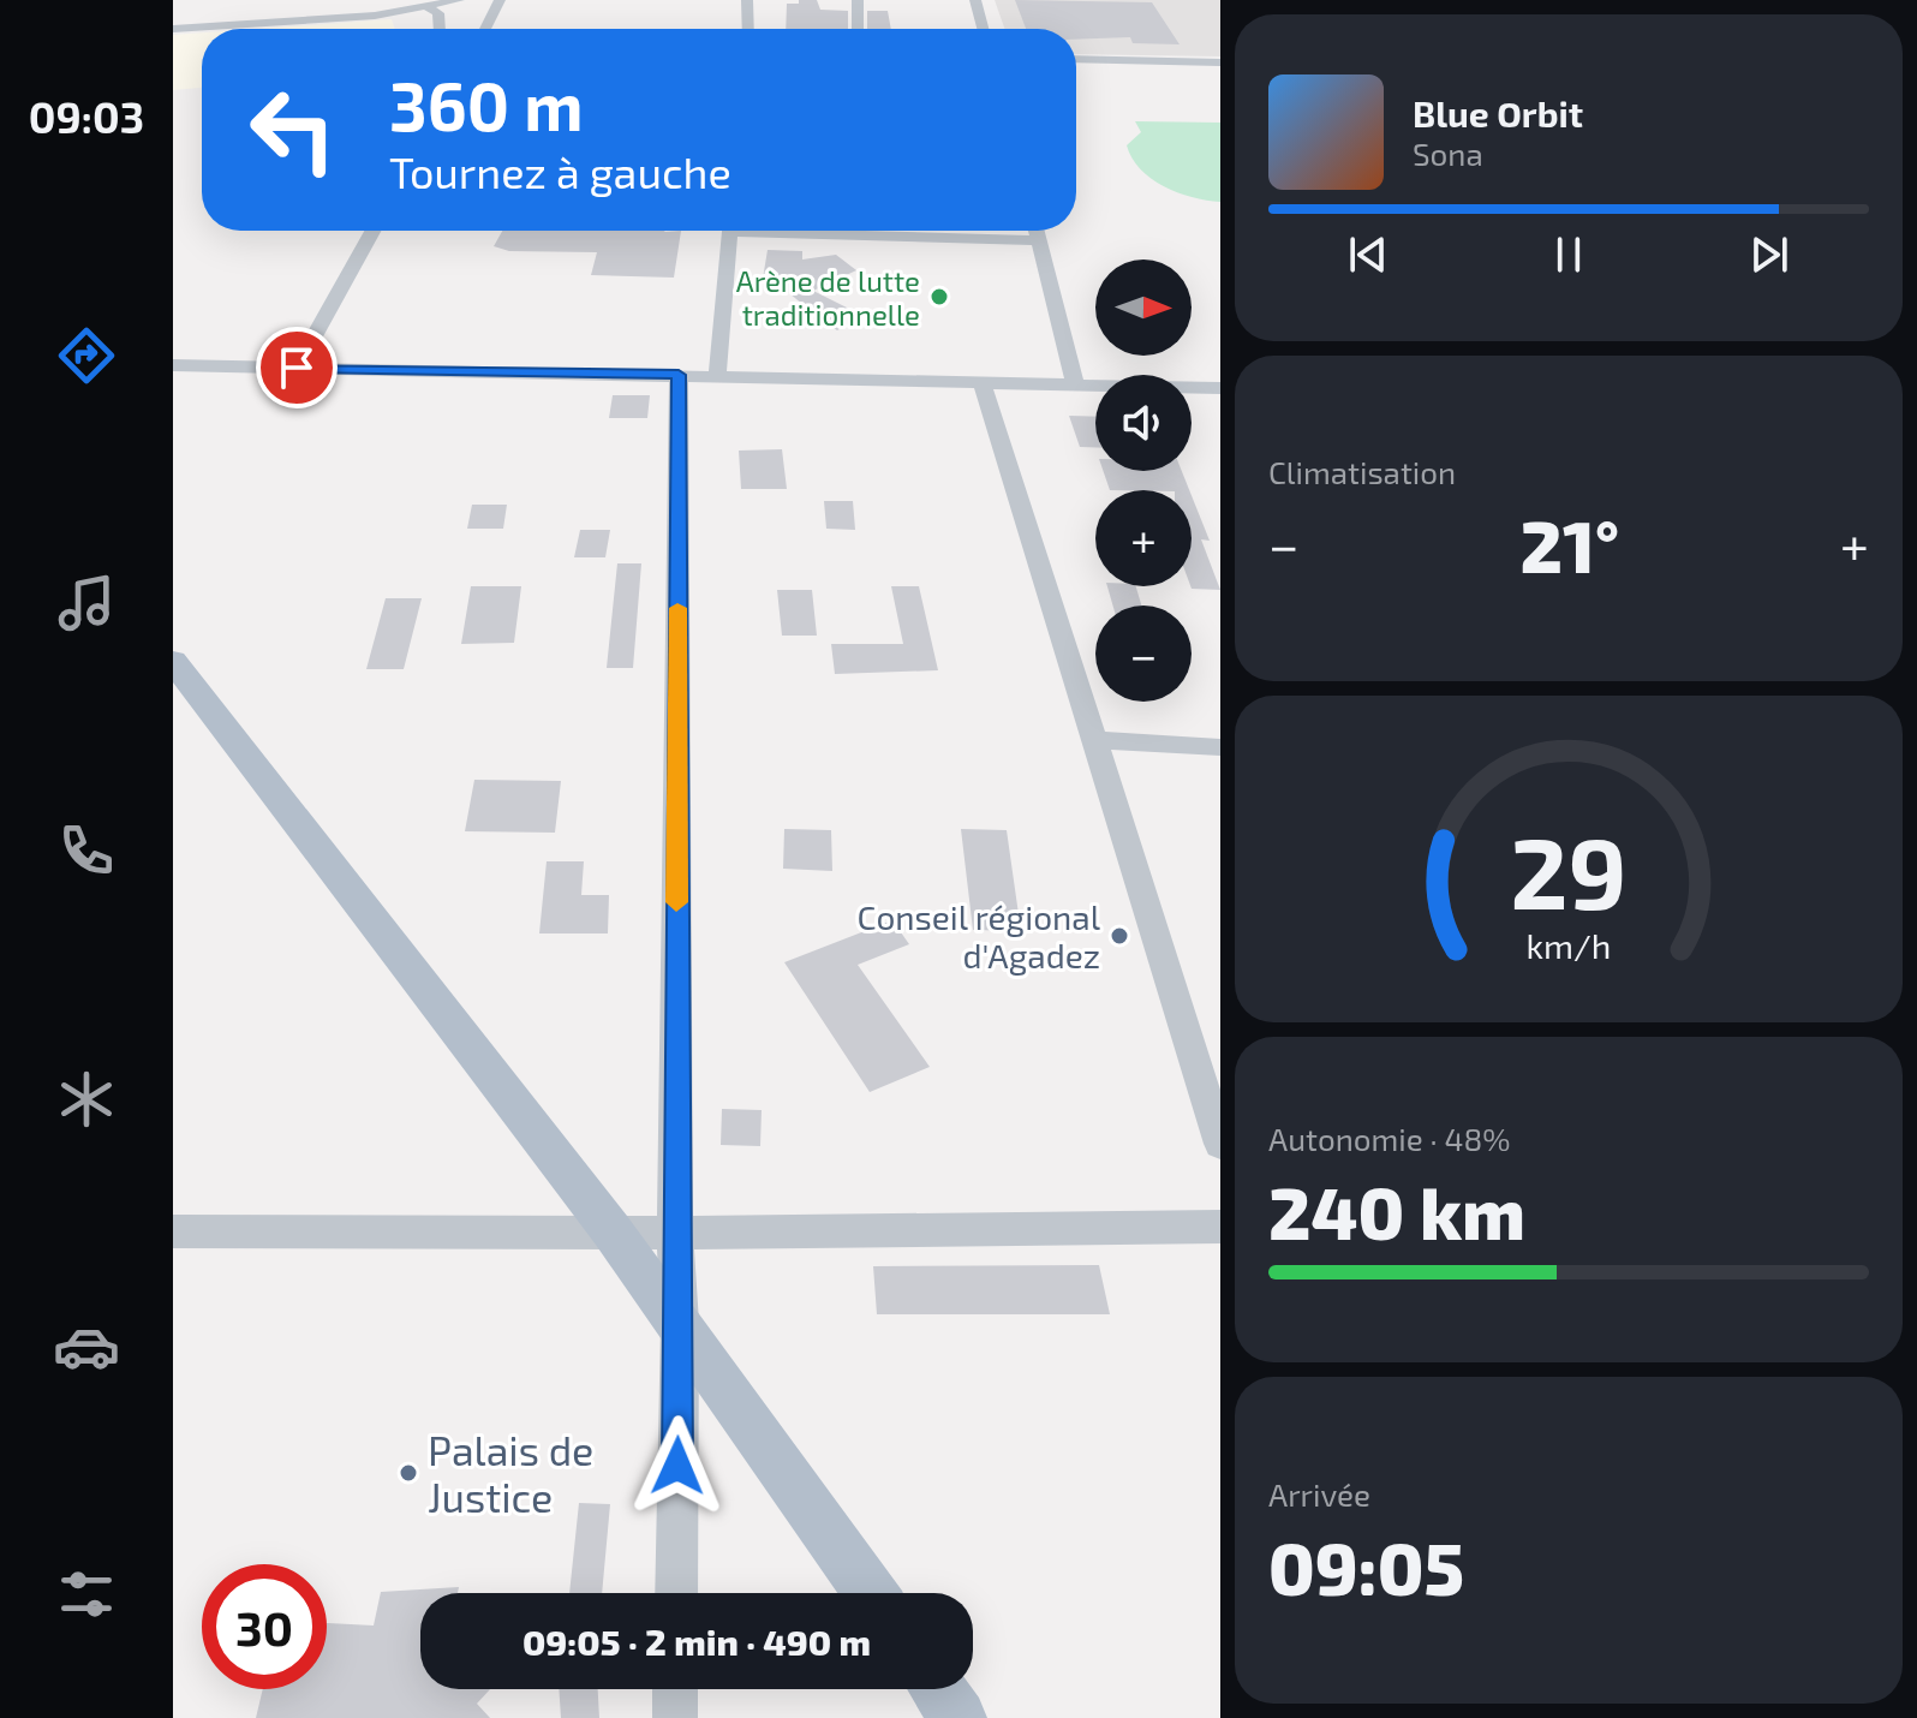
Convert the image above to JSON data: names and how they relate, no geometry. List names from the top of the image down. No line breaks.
{"places":["Arène de lutte traditionnelle","Conseil régional d'Agadez","Palais de Justice"],"north":"right","page":{"tabs":"09:03","turn":["360 m","Tournez à gauche"],"song":["Blue Orbit","Sona"],"map_buttons":["+","−"],"tile":["Climatisation",["Autonomie · 48%","240 km"],["Arrivée","09:05"]],"heat":["−","21°","+"],"limit":"30","trip":"09:05 · 2 min · 490 m","gauge":["29","km/h"]}}
